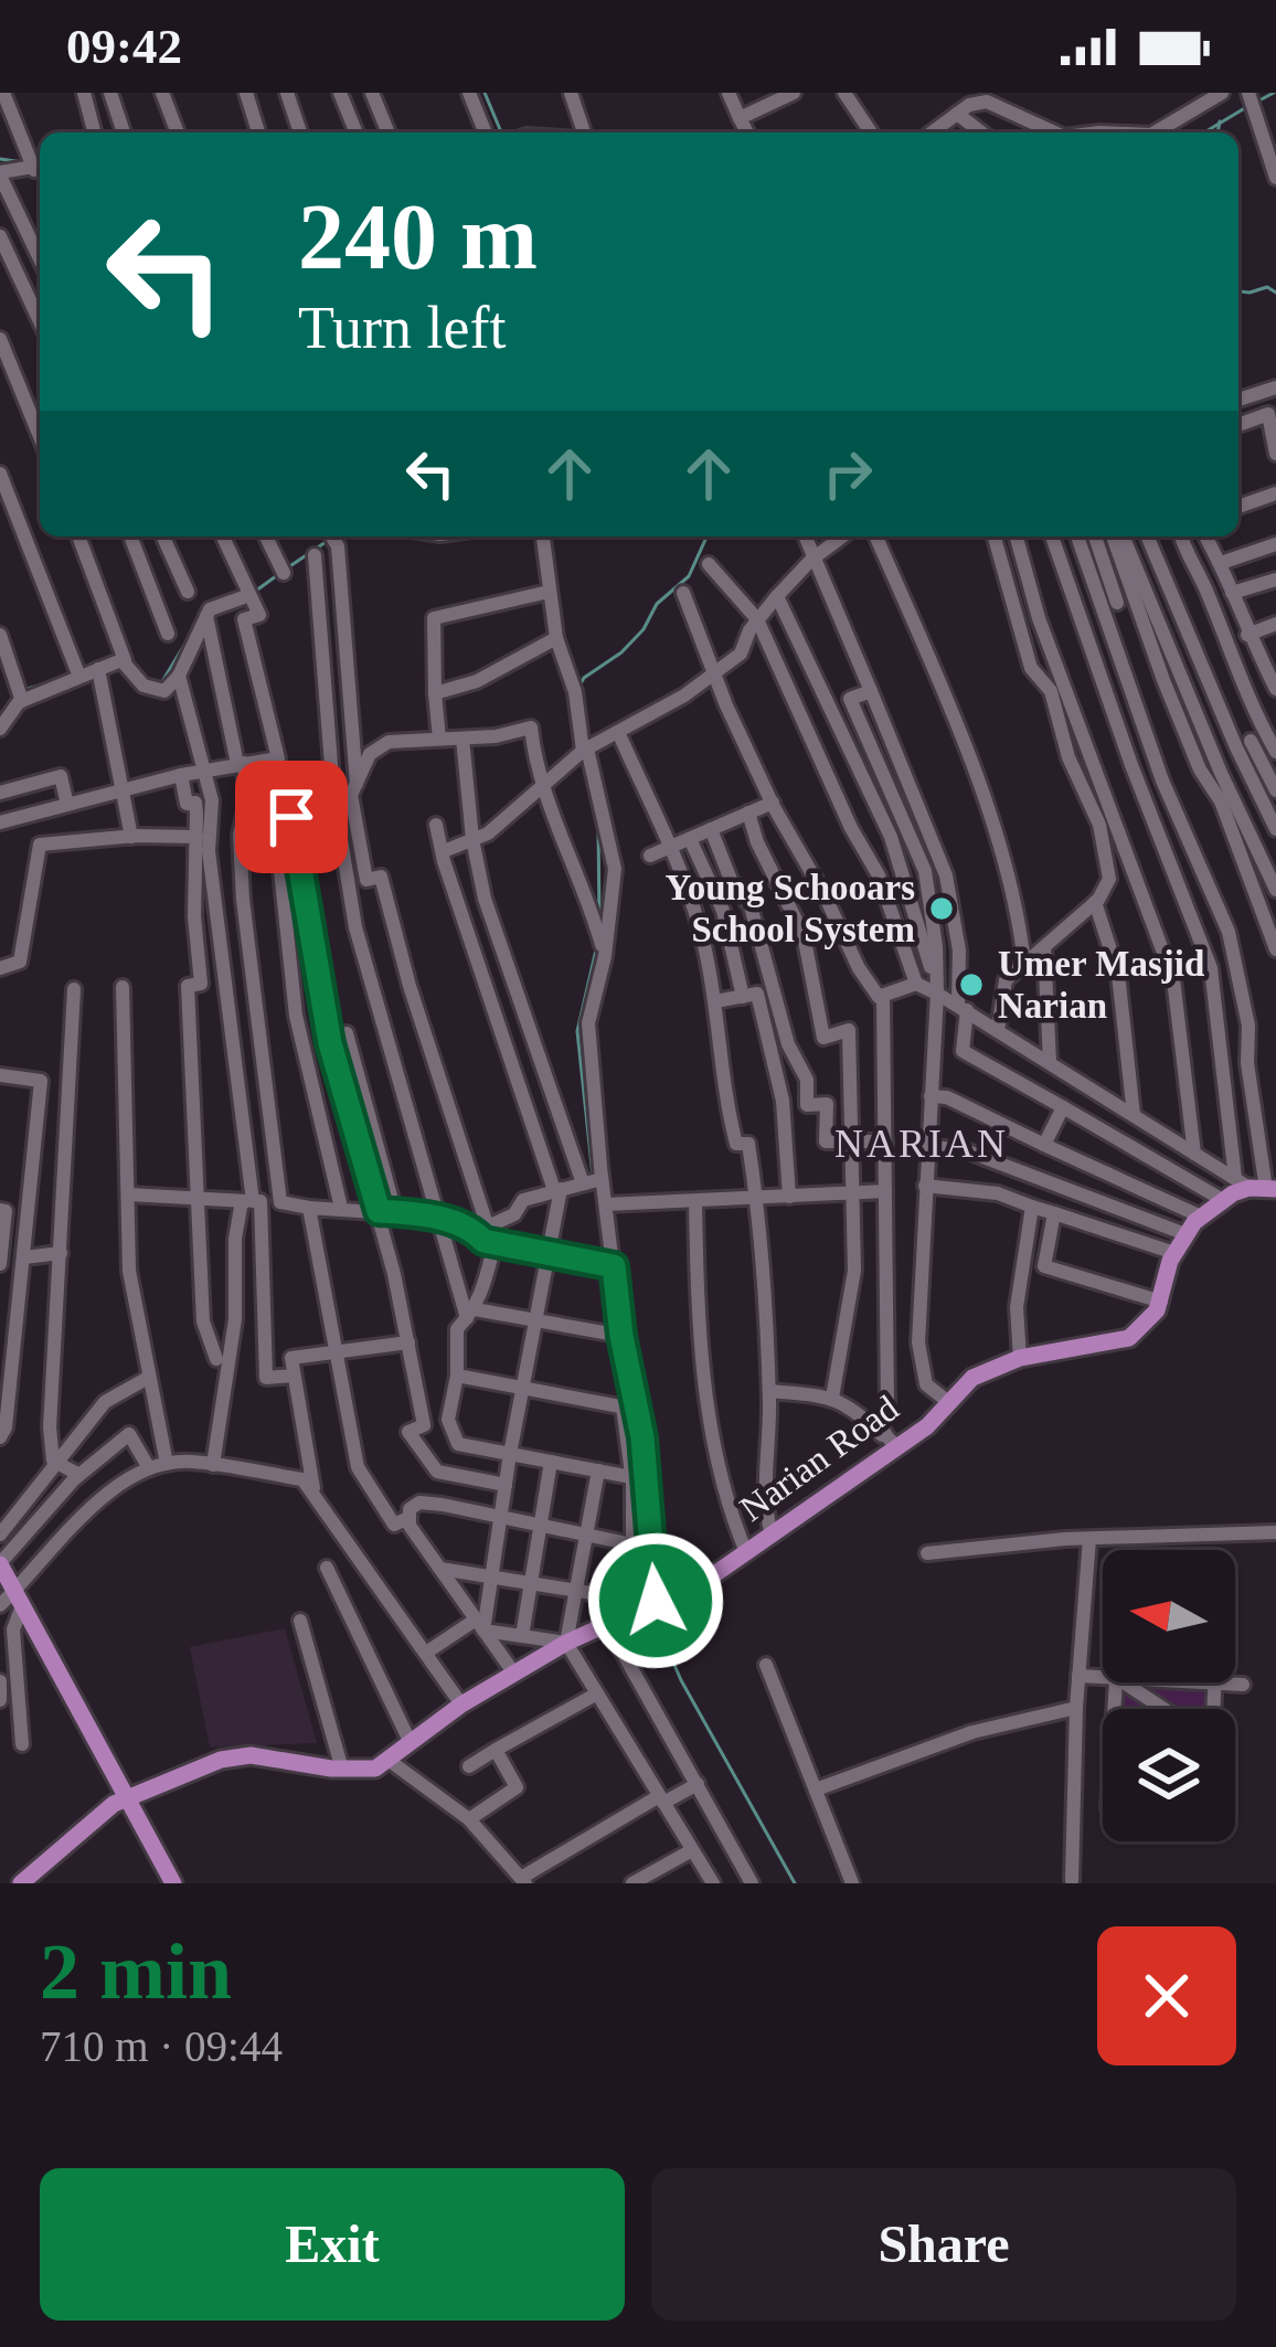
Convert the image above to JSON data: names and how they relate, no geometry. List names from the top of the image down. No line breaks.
{"streets":{"main road":["Narian Road"]},"districts":["NARIAN"],"places":["Young Schooars School System","Umer Masjid Narian"],"north":"left","page":{"status":"09:42","turn":["240 m","Turn left"],"heading":["2 min","710 m · 09:44"],"buttons":["Exit","Share"]}}
